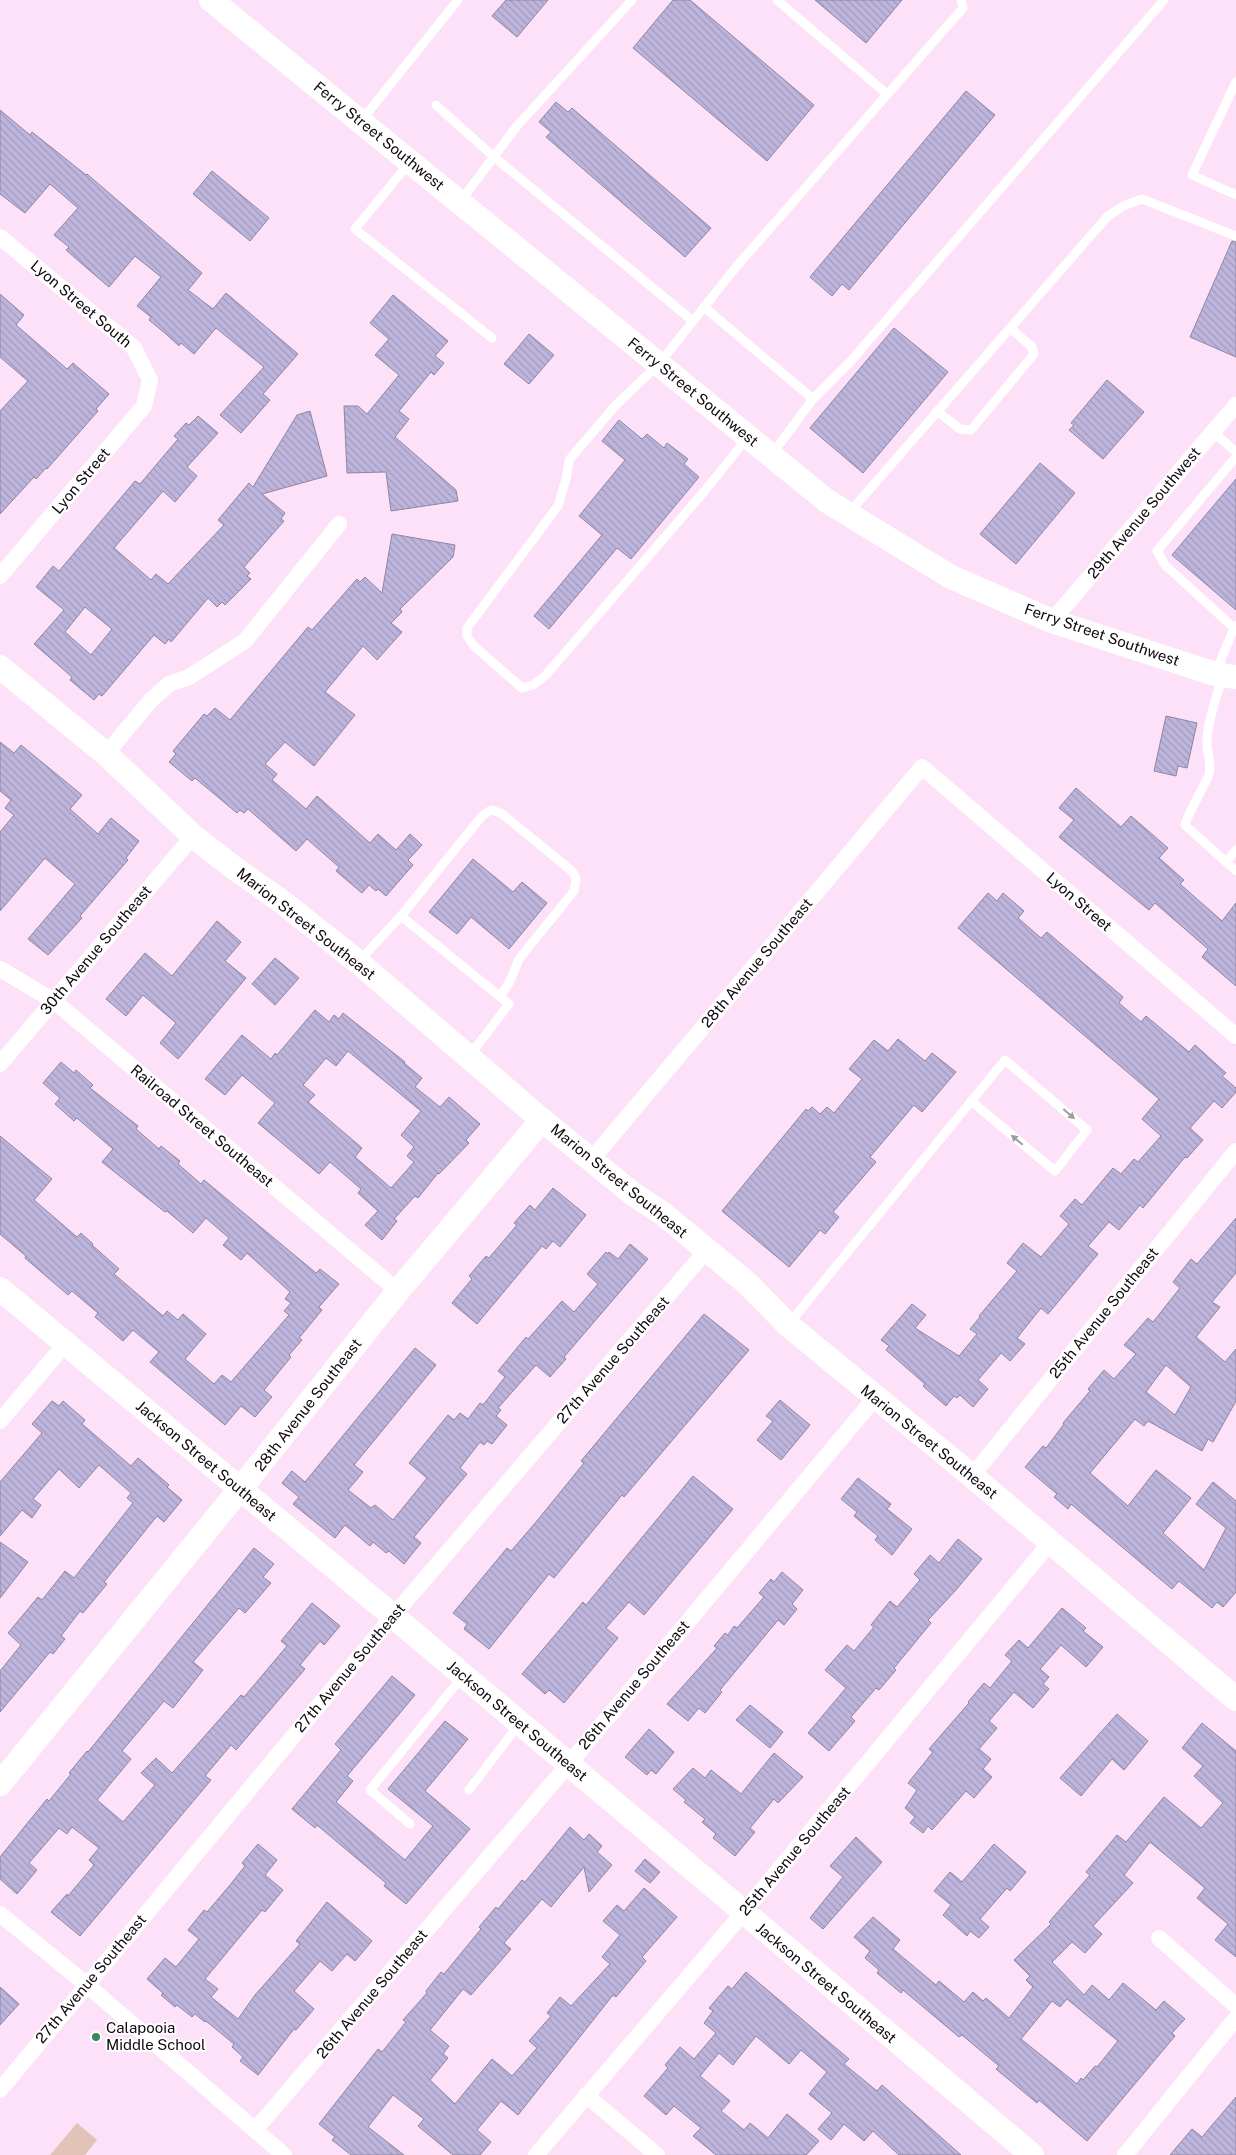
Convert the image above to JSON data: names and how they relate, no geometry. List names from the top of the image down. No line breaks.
{"streets":{"street":["Ferry Street Southwest","Lyon Street South","Lyon Street","29th Avenue Southwest","Marion Street Southeast","30th Avenue Southeast","28th Avenue Southeast","Railroad Street Southeast","25th Avenue Southeast","27th Avenue Southeast","Jackson Street Southeast","26th Avenue Southeast"]},"crossings":[["Ferry Street Southwest","29th Avenue Southwest"],["Lyon Street South","Lyon Street"],["Lyon Street","28th Avenue Southeast"],["Marion Street Southeast","30th Avenue Southeast"],["Marion Street Southeast","28th Avenue Southeast"],["Marion Street Southeast","25th Avenue Southeast"],["Marion Street Southeast","27th Avenue Southeast"],["Marion Street Southeast","26th Avenue Southeast"],["30th Avenue Southeast","Railroad Street Southeast"],["28th Avenue Southeast","Railroad Street Southeast"],["28th Avenue Southeast","Jackson Street Southeast"],["25th Avenue Southeast","Jackson Street Southeast"],["27th Avenue Southeast","Jackson Street Southeast"],["Jackson Street Southeast","26th Avenue Southeast"]],"places":["Calapooia Middle School"]}
